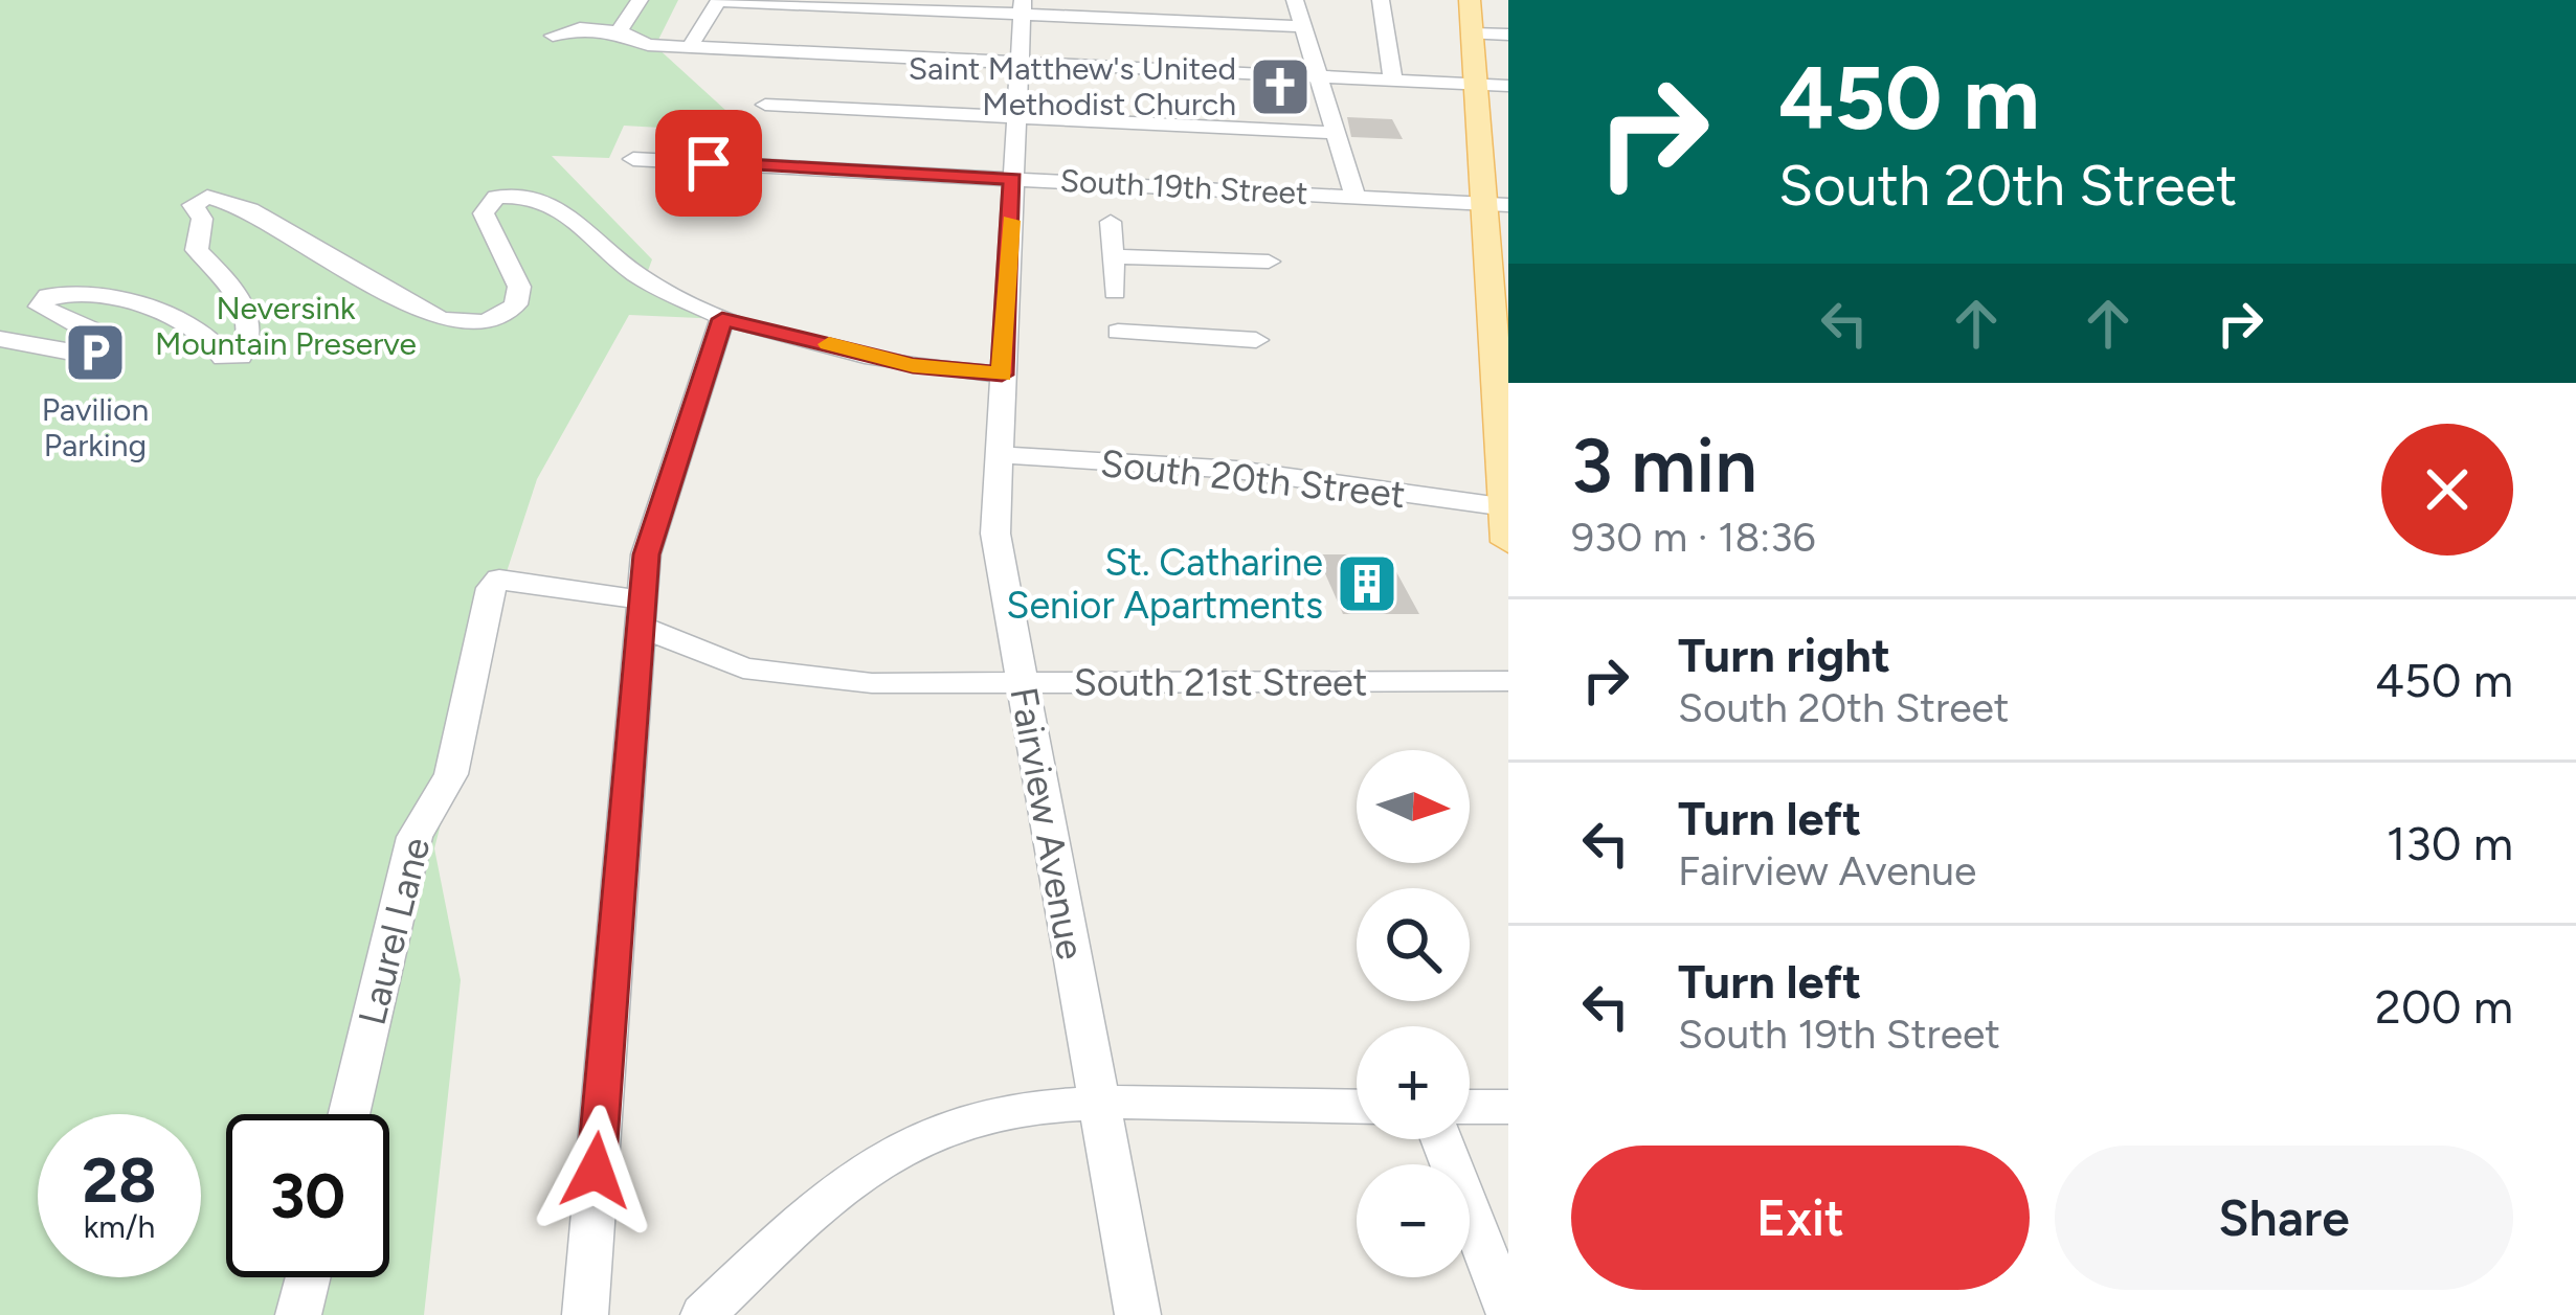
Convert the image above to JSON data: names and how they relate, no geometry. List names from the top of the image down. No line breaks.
{"streets":{"street":["South 19th Street","South 20th Street","South 21st Street","Fairview Avenue","Laurel Lane"]},"crossings":[["South 19th Street","Fairview Avenue"],["South 20th Street","Fairview Avenue"],["South 21st Street","Fairview Avenue"],["South 21st Street","Laurel Lane"]],"parks":["Neversink Mountain Preserve"],"places":{"church":["Saint Matthew's United Methodist Church"],"parking":["Pavilion Parking"],"building":["St. Catharine Senior Apartments"]},"north":"right","page":{"turn":["450 m","South 20th Street"],"heading":["3 min","930 m · 18:36"],"list":[{"name":"Turn right","note":"South 20th Street","value":"450 m"},{"name":"Turn left","note":"Fairview Avenue","value":"130 m"},{"name":"Turn left","note":"South 19th Street","value":"200 m"}],"map_buttons":["+","−"],"speed":"28 km/h","limit":"30","buttons":["Exit","Share"]}}
